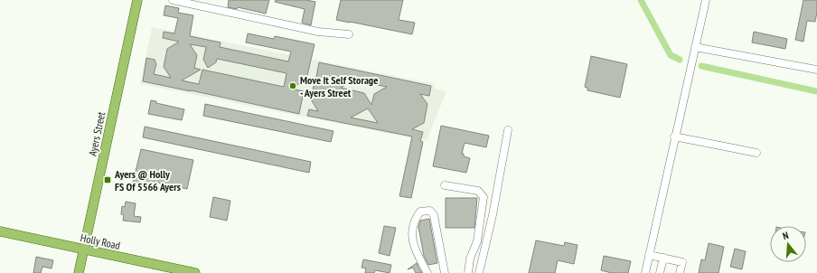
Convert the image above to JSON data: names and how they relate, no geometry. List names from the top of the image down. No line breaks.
{"streets":{"main road":["Ayers Street","Holly Road"]},"crossings":[["Ayers Street","Holly Road"]],"places":{"other":["Move It Self Storage - Ayers Street"],"transit":["Ayers @ Holly FS Of 5566 Ayers"]},"north":"top"}
